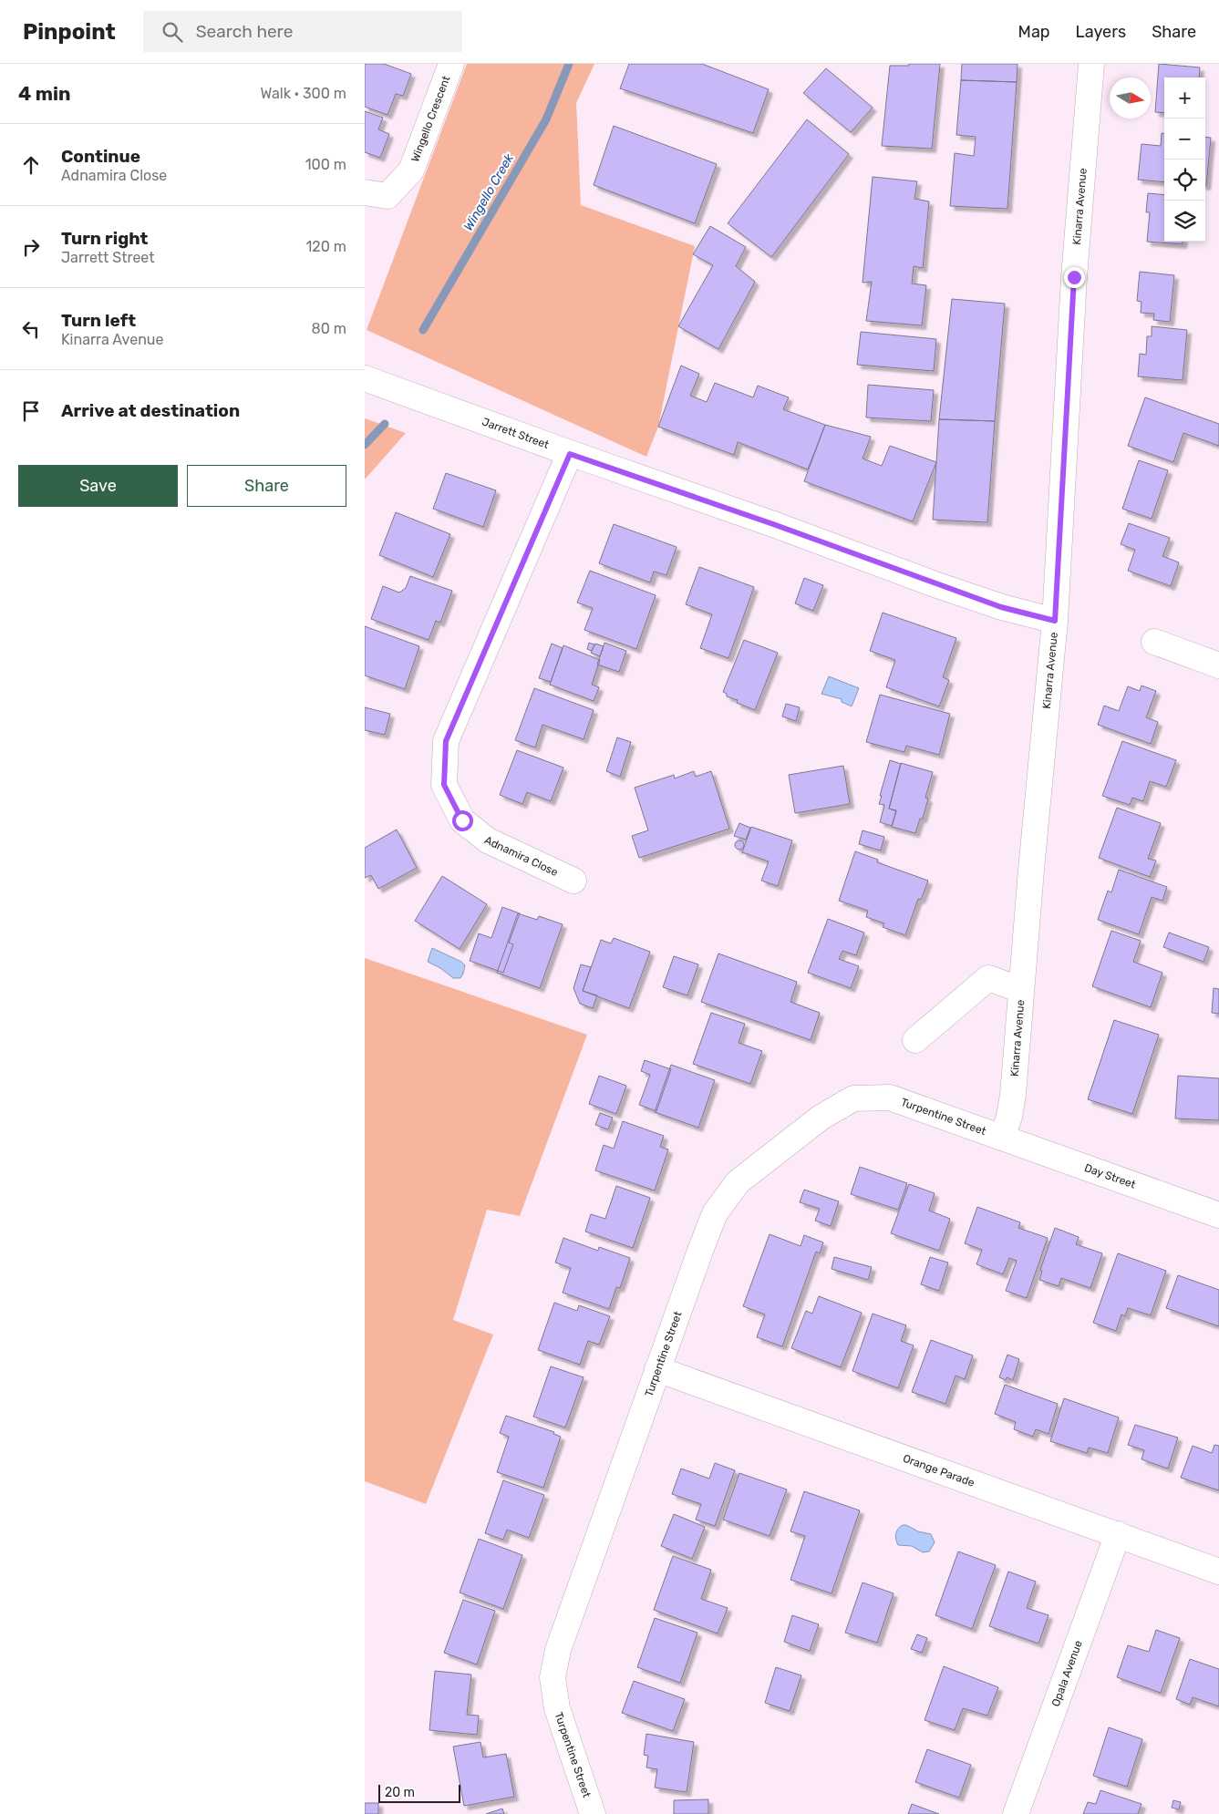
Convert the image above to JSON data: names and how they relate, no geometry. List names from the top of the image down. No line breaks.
{"streets":{"street":["Wingello Crescent","Kinarra Avenue","Jarrett Street","Adnamira Close","Turpentine Street","Day Street","Orange Parade","Opala Avenue"]},"crossings":[["Kinarra Avenue","Jarrett Street"],["Kinarra Avenue","Turpentine Street"],["Kinarra Avenue","Day Street"],["Jarrett Street","Adnamira Close"],["Turpentine Street","Day Street"],["Turpentine Street","Orange Parade"],["Orange Parade","Opala Avenue"]],"water":["Wingello Creek"],"scale_bar":"20 m","north":"right","page":{"header":"Pinpoint","search":"Search here","nav":["Map","Layers","Share"],"heading":["4 min","Walk · 300 m"],"map_buttons":["+","−"],"list":[["Continue","Adnamira Close","100 m"],["Turn right","Jarrett Street","120 m"],["Turn left","Kinarra Avenue","80 m"],"Arrive at destination"],"buttons":["Save","Share"],"scale":"20 m"}}
